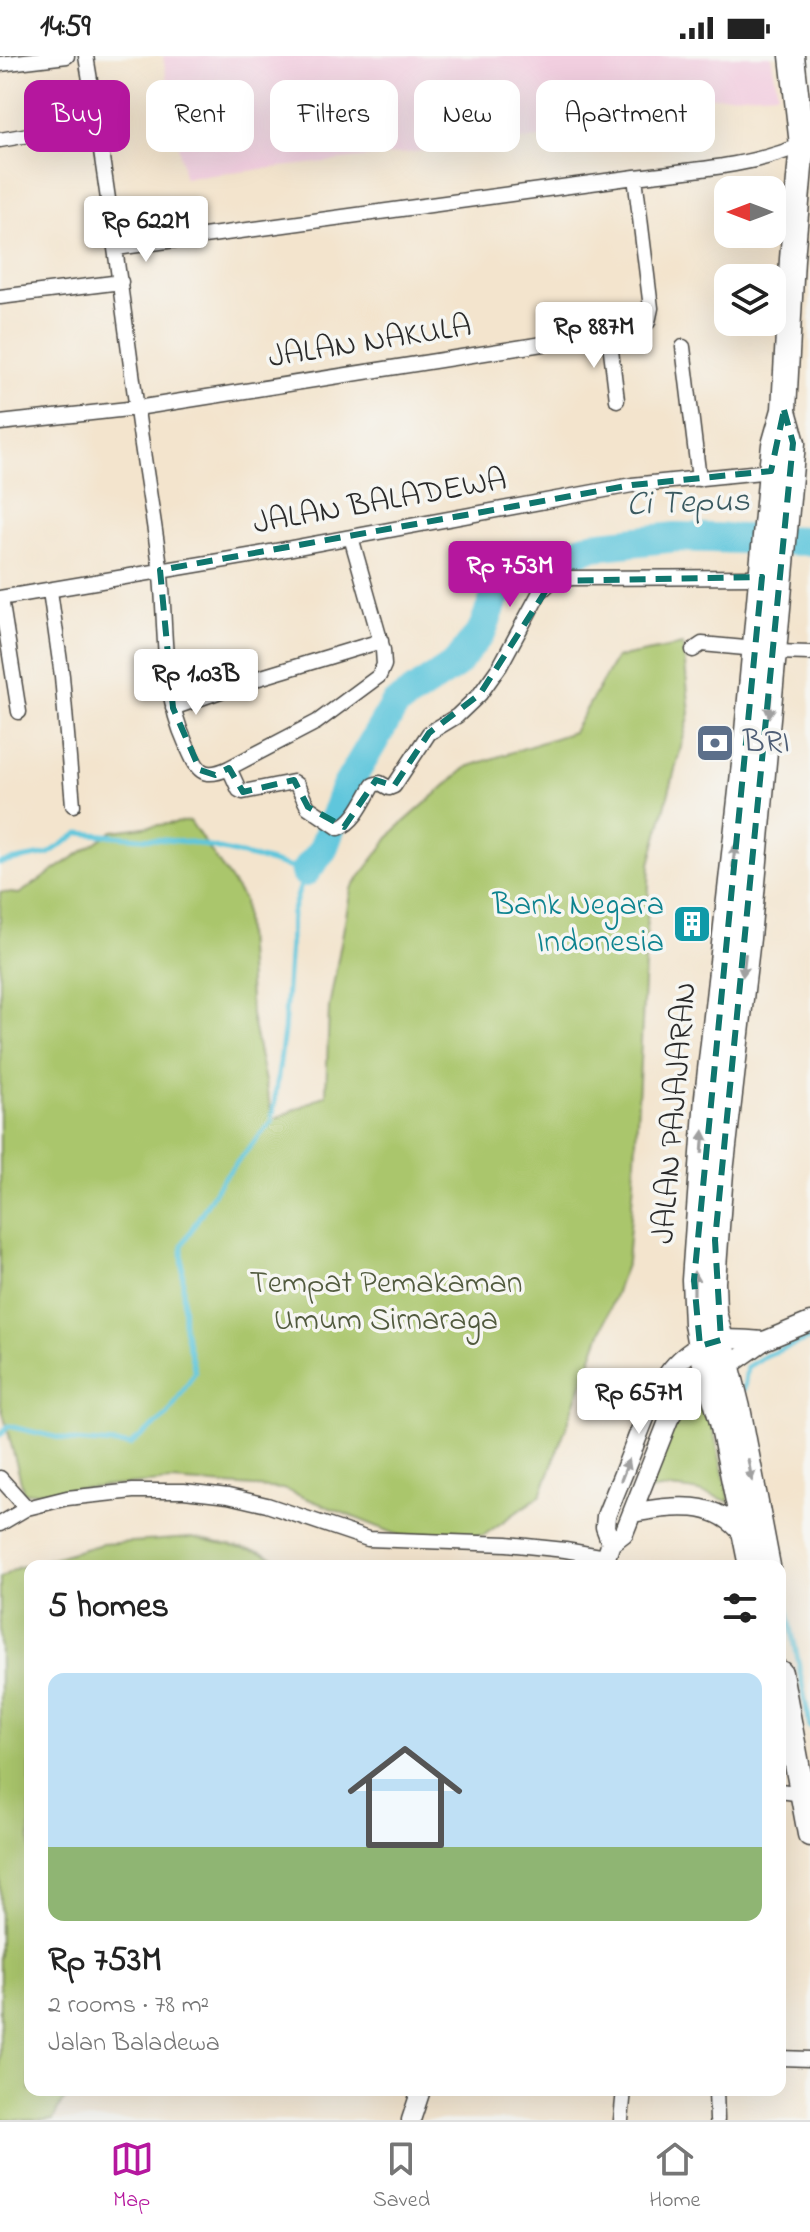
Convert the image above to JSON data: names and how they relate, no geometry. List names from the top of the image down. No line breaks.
{"streets":{"highway":["JALAN PAJAJARAN"],"street":["JALAN NAKULA","JALAN BALADEWA"]},"crossings":[["JALAN BALADEWA","JALAN PAJAJARAN"]],"water":["Ci Tepus"],"parks":["Tempat Pemakaman Umum Sirnaraga"],"places":{"bank":["BRI"],"building":["Bank Negara Indonesia"]},"north":"left","page":{"status":"14:59","chip":["Buy","Rent","Filters","New","Apartment"],"price":["Rp 622M","Rp 887M","Rp 753M","Rp 1.03B","Rp 657M"],"heading":"5 homes","list":[{"name":"Rp 753M","note":"2 rooms · 78 m² · Jalan Baladewa"}],"tabs":["Map","Saved","Home"]}}
